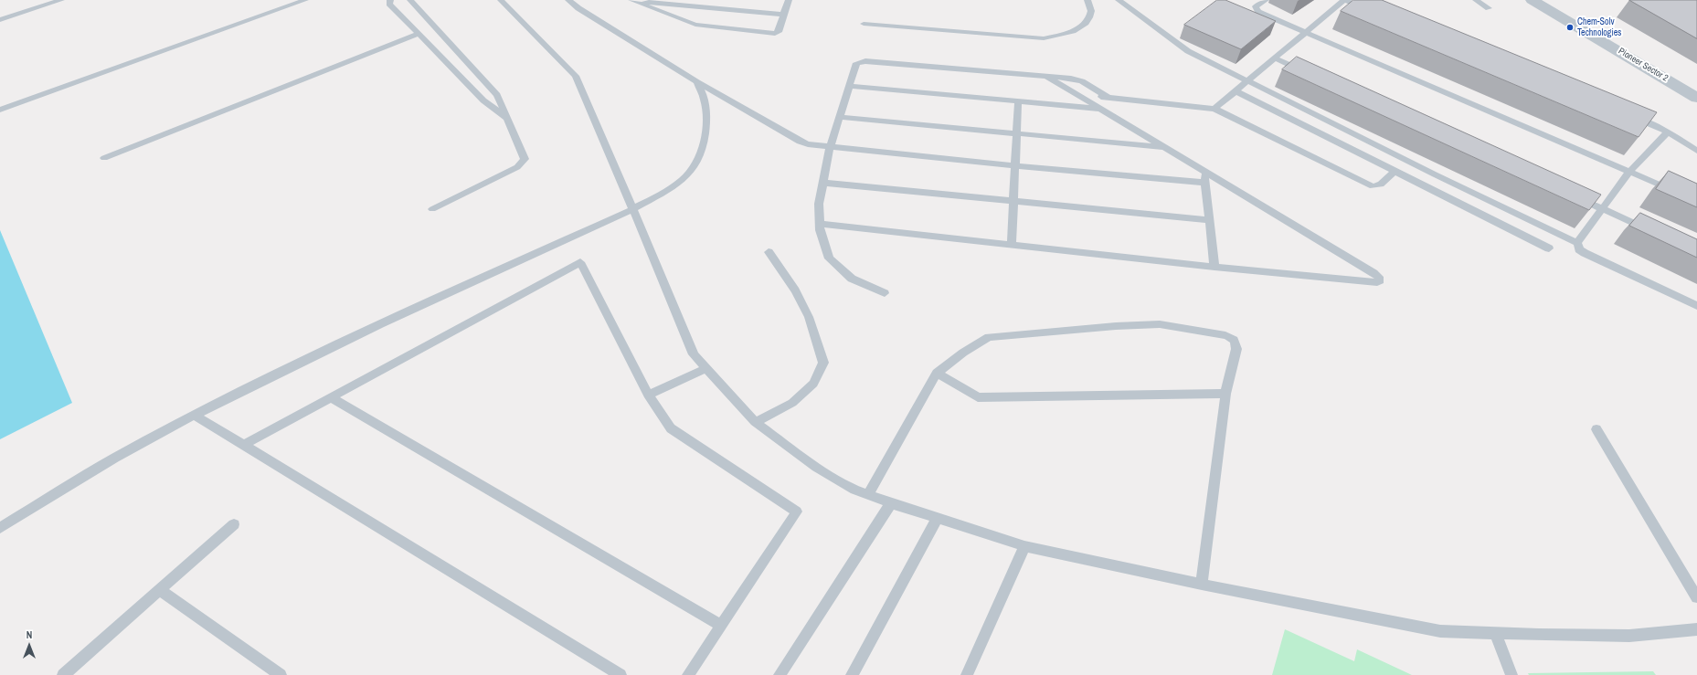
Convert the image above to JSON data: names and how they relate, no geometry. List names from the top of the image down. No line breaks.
{"streets":{"street":["Pioneer Sector 2"]},"places":["Chem-Solv Technologies"],"north":"top"}
